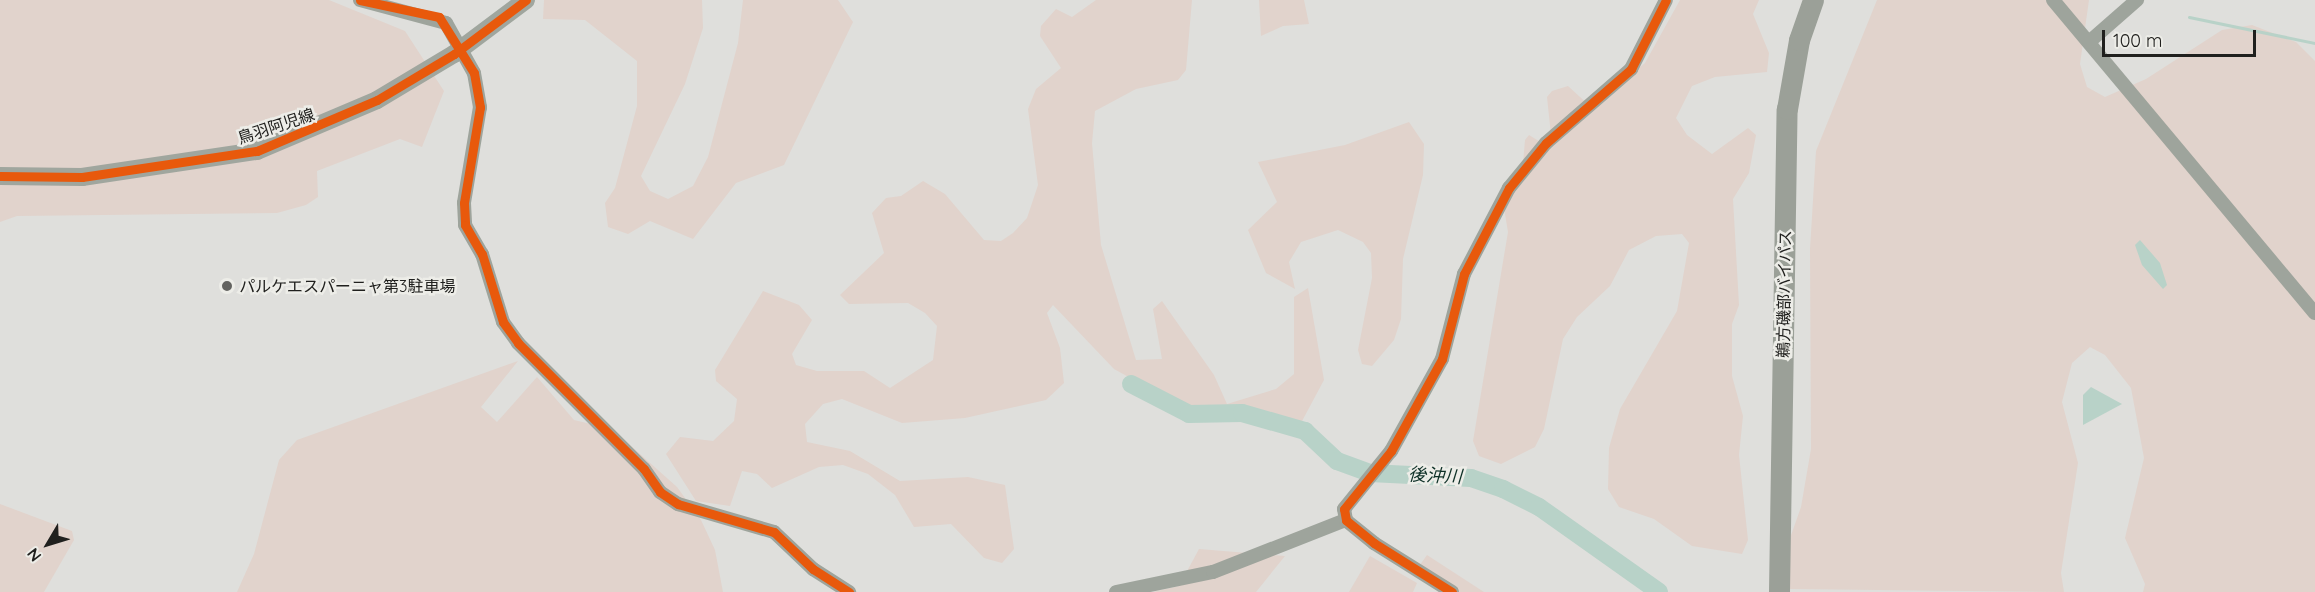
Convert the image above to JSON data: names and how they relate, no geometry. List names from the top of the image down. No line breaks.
{"streets":{"highway":["鵜方磯部バイパス"],"main road":["鳥羽阿児線"]},"water":["後沖川"],"places":["パルケエスパーニャ第3駐車場"],"scale_bar":"100 m","north":"bottom left"}
